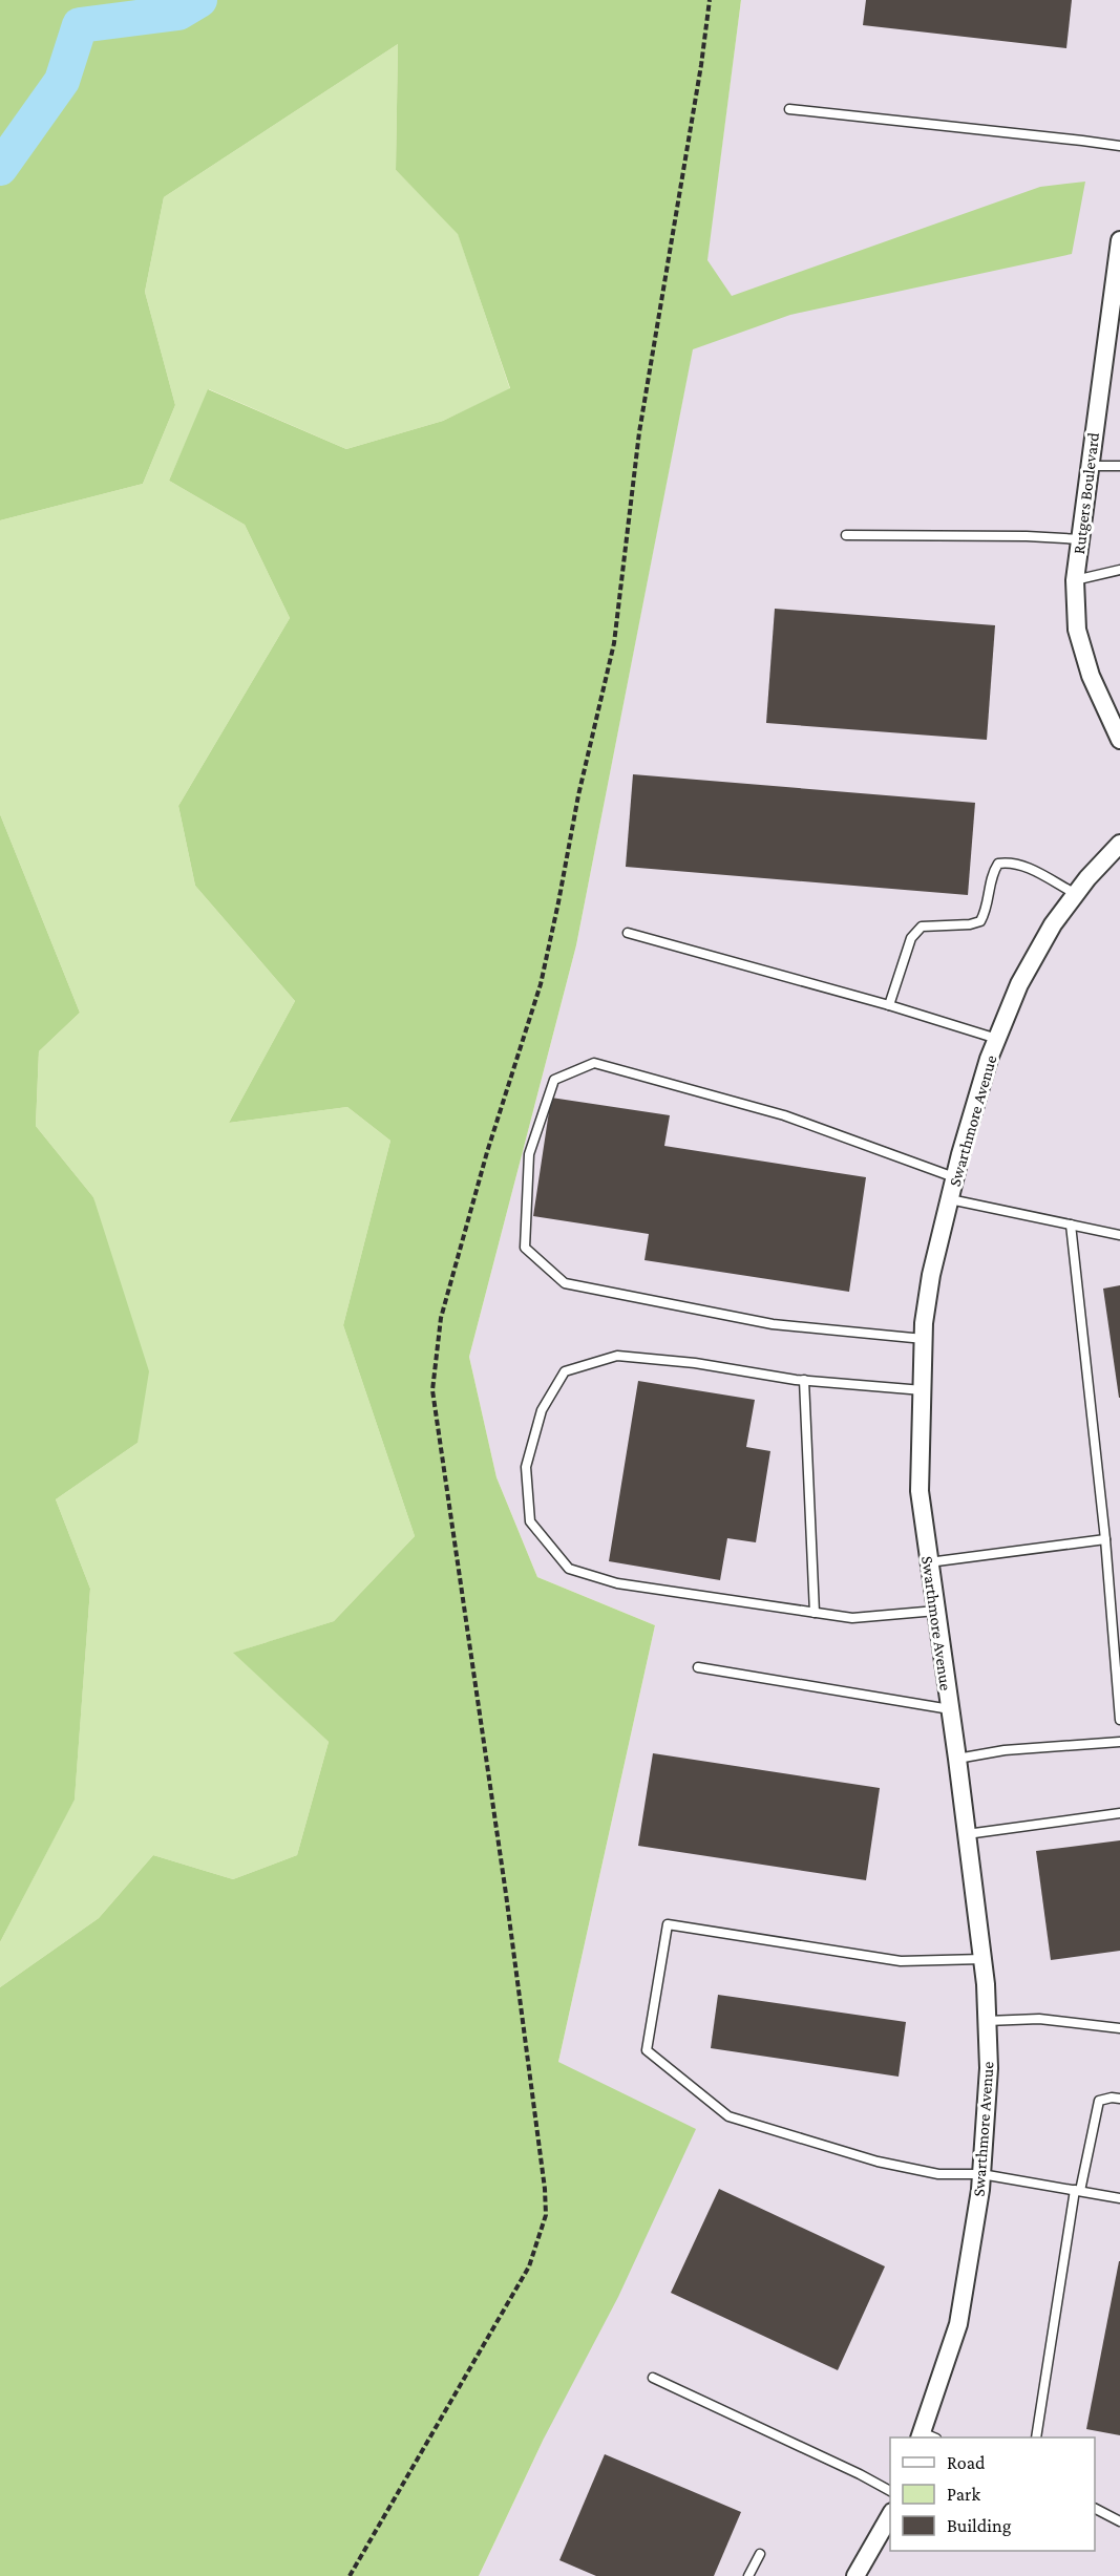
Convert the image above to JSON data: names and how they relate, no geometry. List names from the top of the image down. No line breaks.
{"streets":{"street":["Rutgers Boulevard","Swarthmore Avenue"]},"legend":["Road","Park","Building"]}
